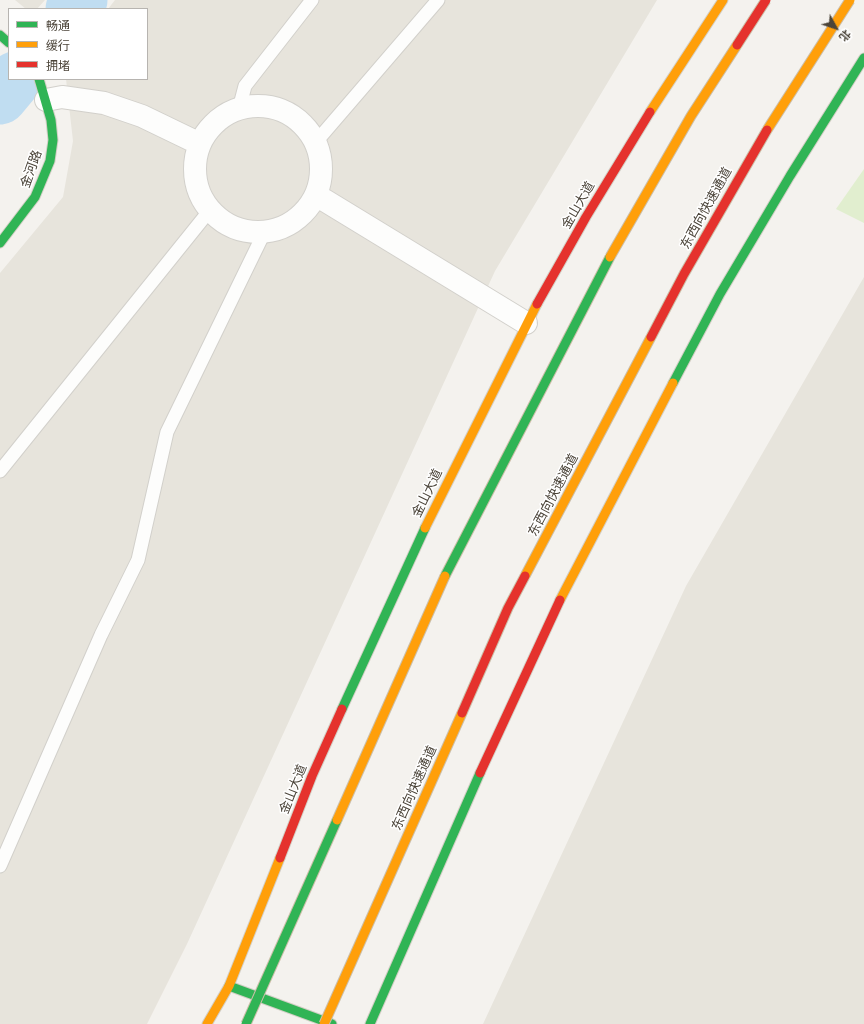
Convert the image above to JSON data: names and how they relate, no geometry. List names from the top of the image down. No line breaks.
{"streets":{"main road":["金河路","金山大道","东西向快速通道"]},"legend":["畅通","缓行","拥堵"],"north":"bottom right"}
